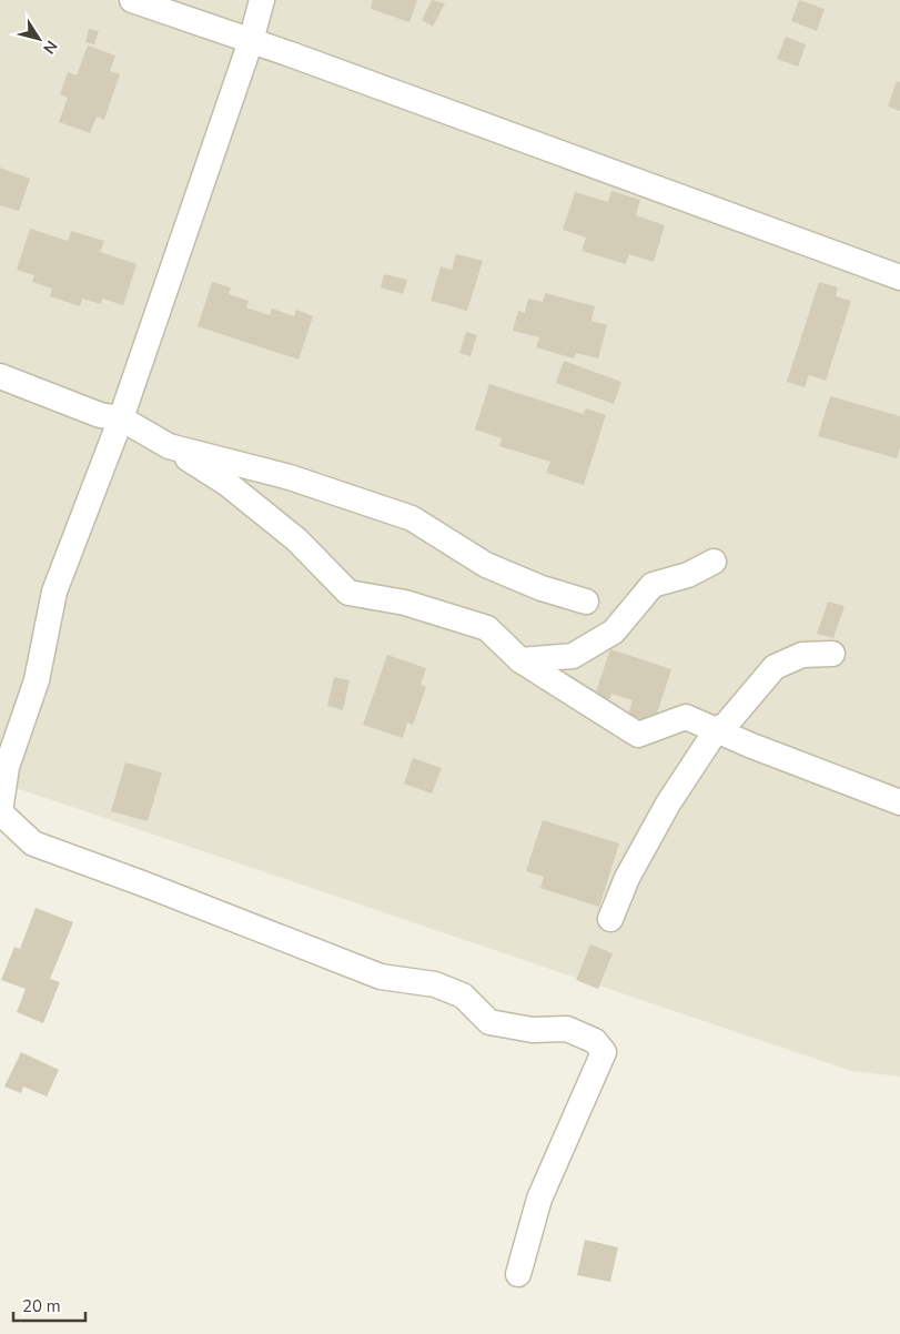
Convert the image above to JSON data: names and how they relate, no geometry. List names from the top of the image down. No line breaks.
{"scale_bar":"20 m","north":"bottom right"}
